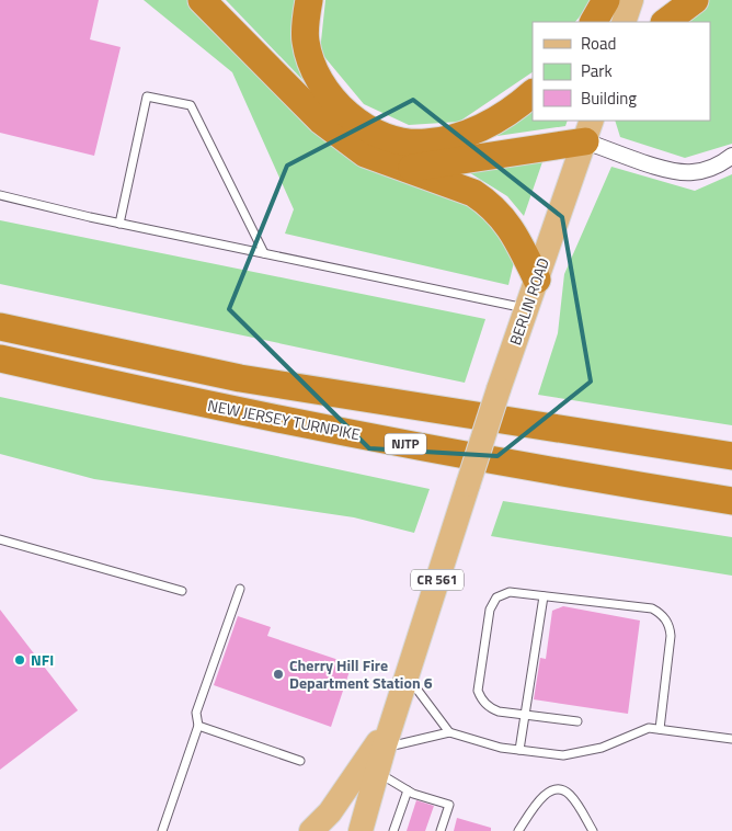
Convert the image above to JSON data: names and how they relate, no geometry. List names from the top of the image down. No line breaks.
{"streets":{"highway":["NEW JERSEY TURNPIKE","NJTP"],"main road":["BERLIN ROAD","CR 561"]},"crossings":[["BERLIN ROAD","CR 561"]],"places":["NFI","Cherry Hill Fire Department Station 6"],"legend":["Road","Park","Building"]}
